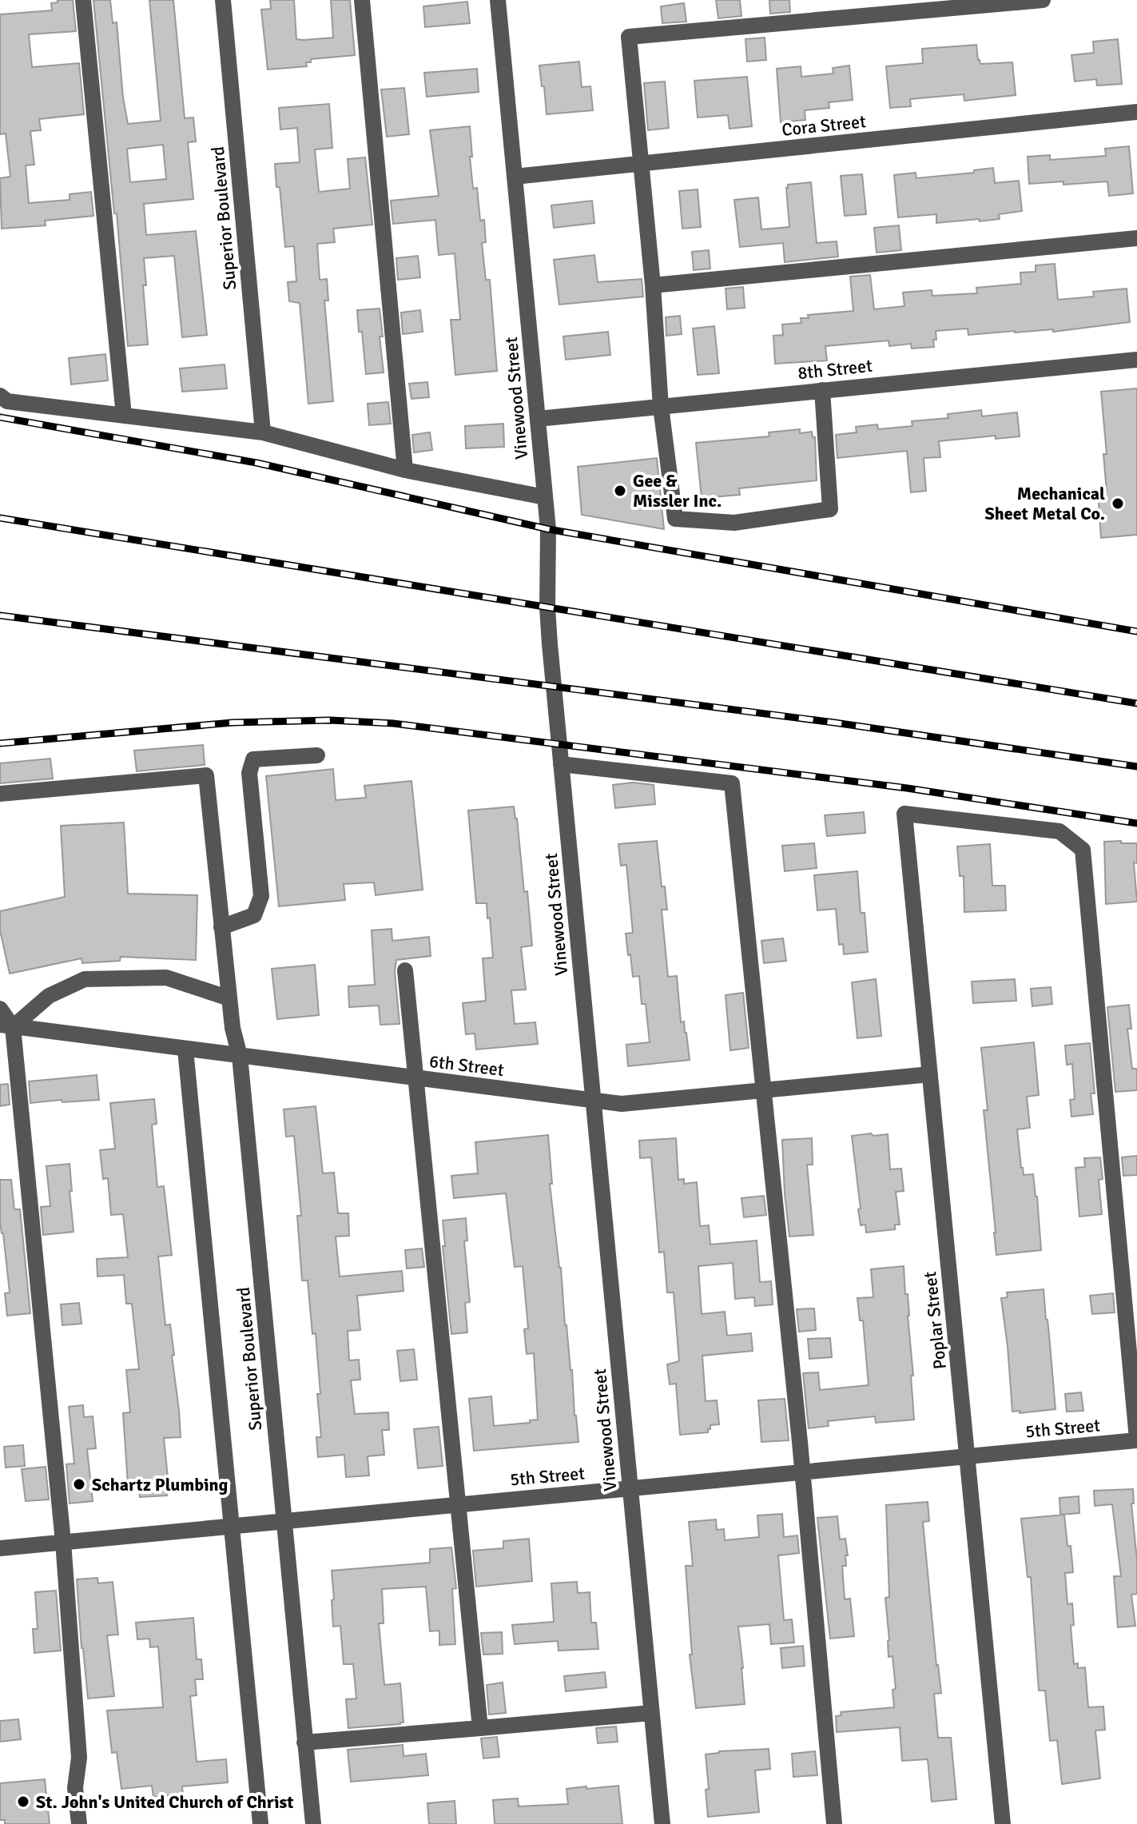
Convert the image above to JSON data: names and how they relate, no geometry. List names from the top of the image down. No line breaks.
{"streets":{"street":["Cora Street","Superior Boulevard","8th Street","Vinewood Street","6th Street","Poplar Street","5th Street"]},"crossings":[["Cora Street","Vinewood Street"],["Superior Boulevard","6th Street"],["Superior Boulevard","5th Street"],["8th Street","Vinewood Street"],["Vinewood Street","6th Street"],["Vinewood Street","5th Street"],["6th Street","Poplar Street"],["Poplar Street","5th Street"]],"places":["Gee & Missler Inc.","Mechanical Sheet Metal Co.","Schartz Plumbing","St. John's United Church of Christ"]}
